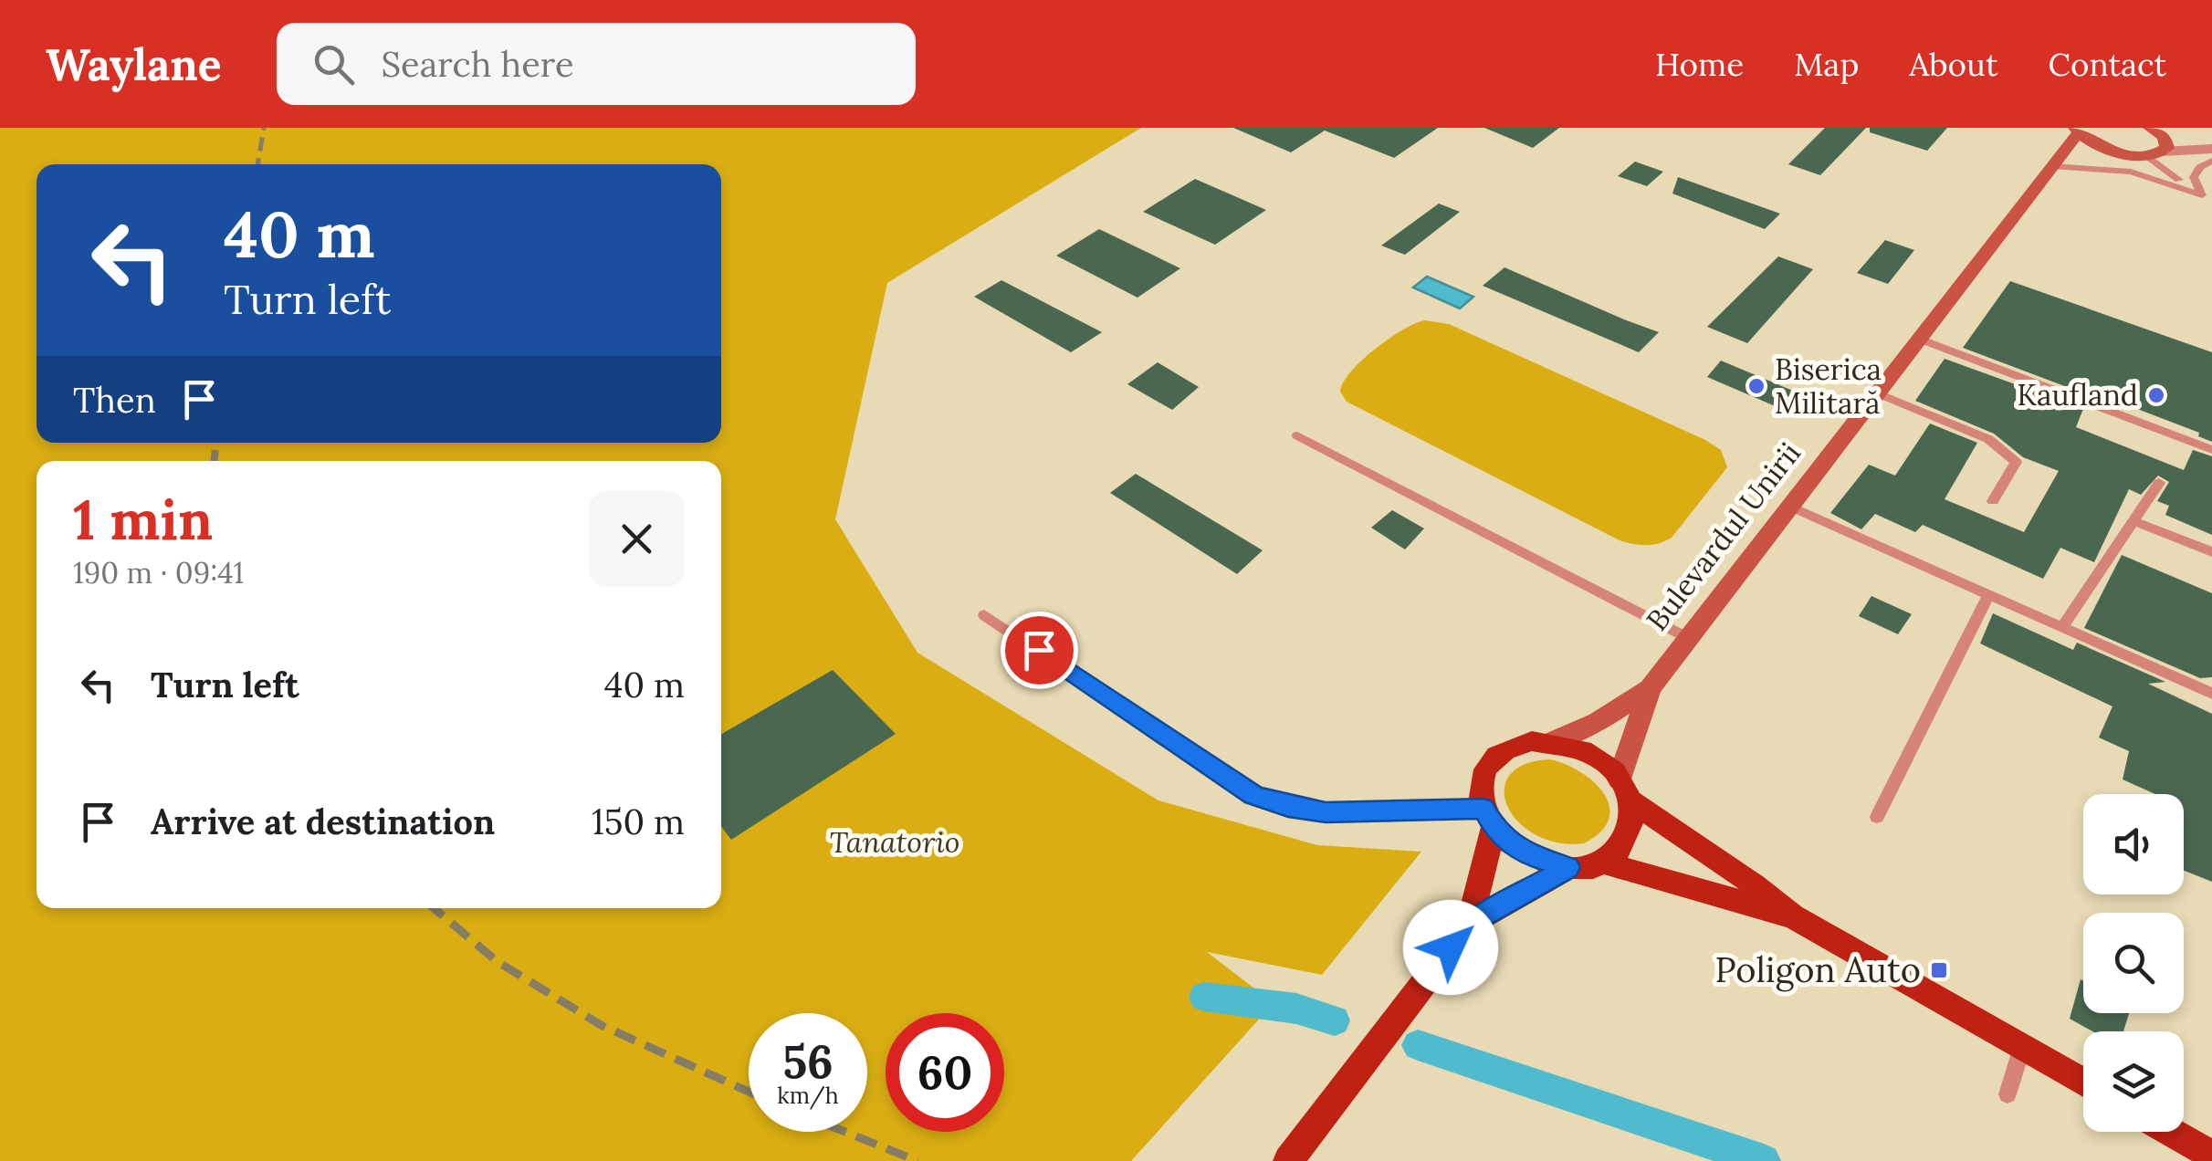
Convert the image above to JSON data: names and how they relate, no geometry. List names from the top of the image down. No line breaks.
{"streets":{"main road":["Bulevardul Unirii"]},"parks":["Tanatorio"],"places":{"other":["Biserica Militară","Kaufland"],"transit":["Poligon Auto"]},"page":{"header":"Waylane","search":"Search here","nav":["Home","Map","About","Contact"],"turn":["40 m","Turn left"],"then":"Then","heading":["1 min","190 m · 09:41"],"list":[{"name":"Turn left","value":"40 m"},{"name":"Arrive at destination","value":"150 m"}],"speed":"56 km/h","limit":"60"}}
